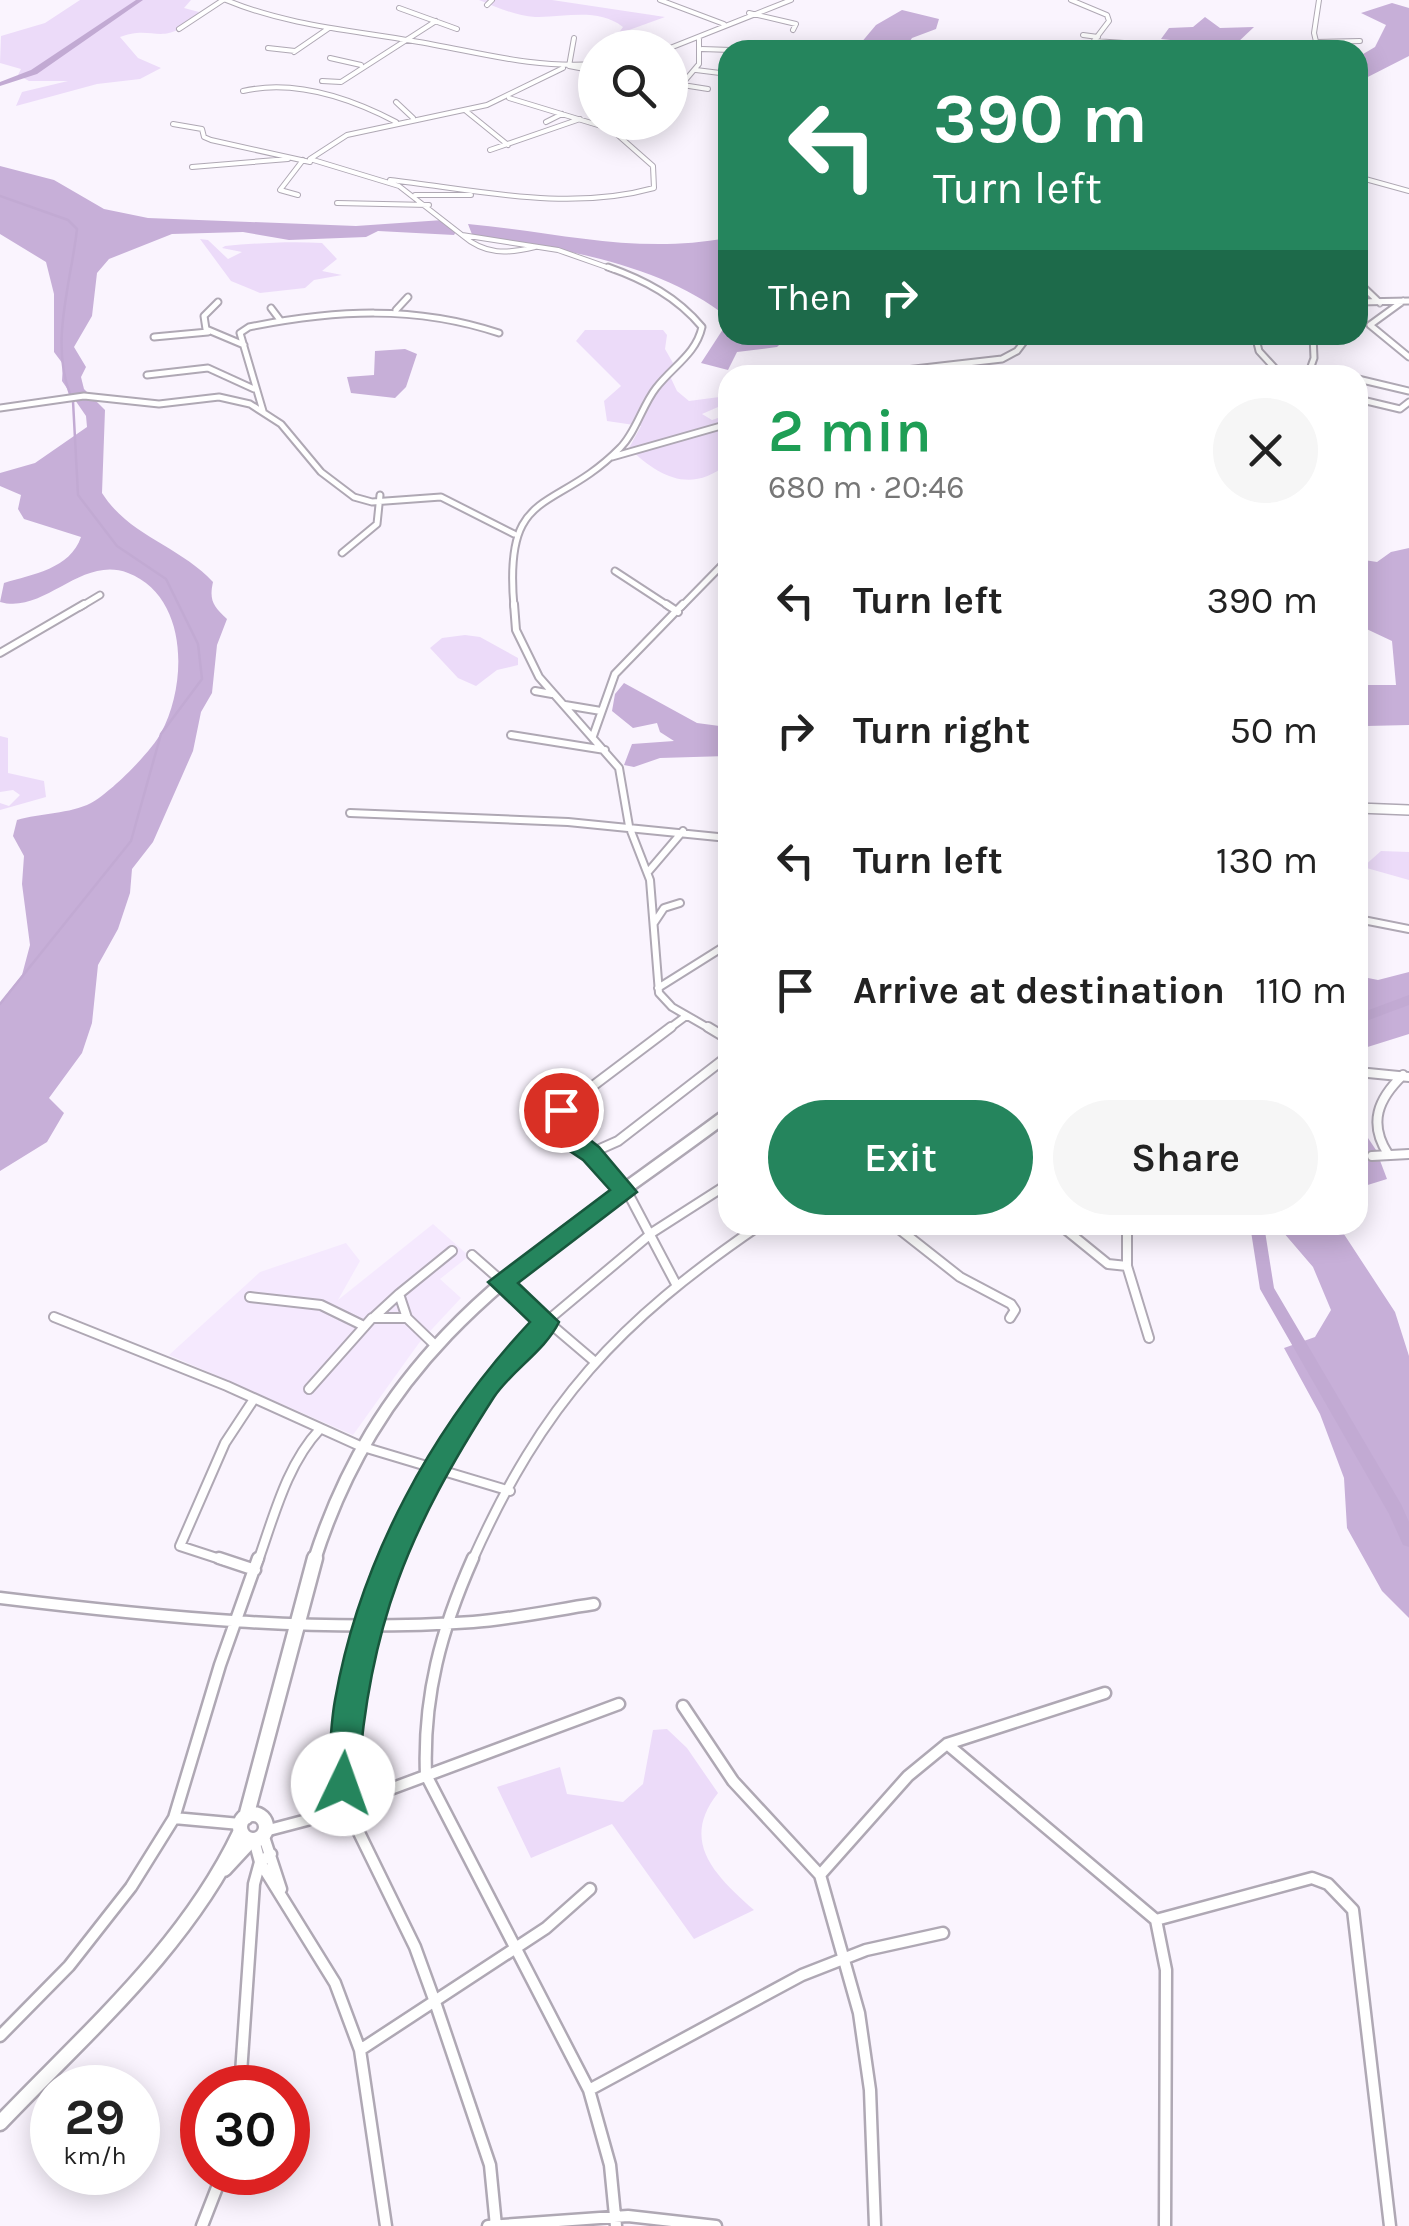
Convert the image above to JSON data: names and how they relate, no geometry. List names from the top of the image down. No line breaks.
{"page":{"turn":["390 m","Turn left"],"then":"Then","heading":["2 min","680 m · 20:46"],"list":[{"name":"Turn left","value":"390 m"},{"name":"Turn right","value":"50 m"},{"name":"Turn left","value":"130 m"},{"name":"Arrive at destination","value":"110 m"}],"buttons":["Exit","Share"],"speed":"29 km/h","limit":"30"}}
